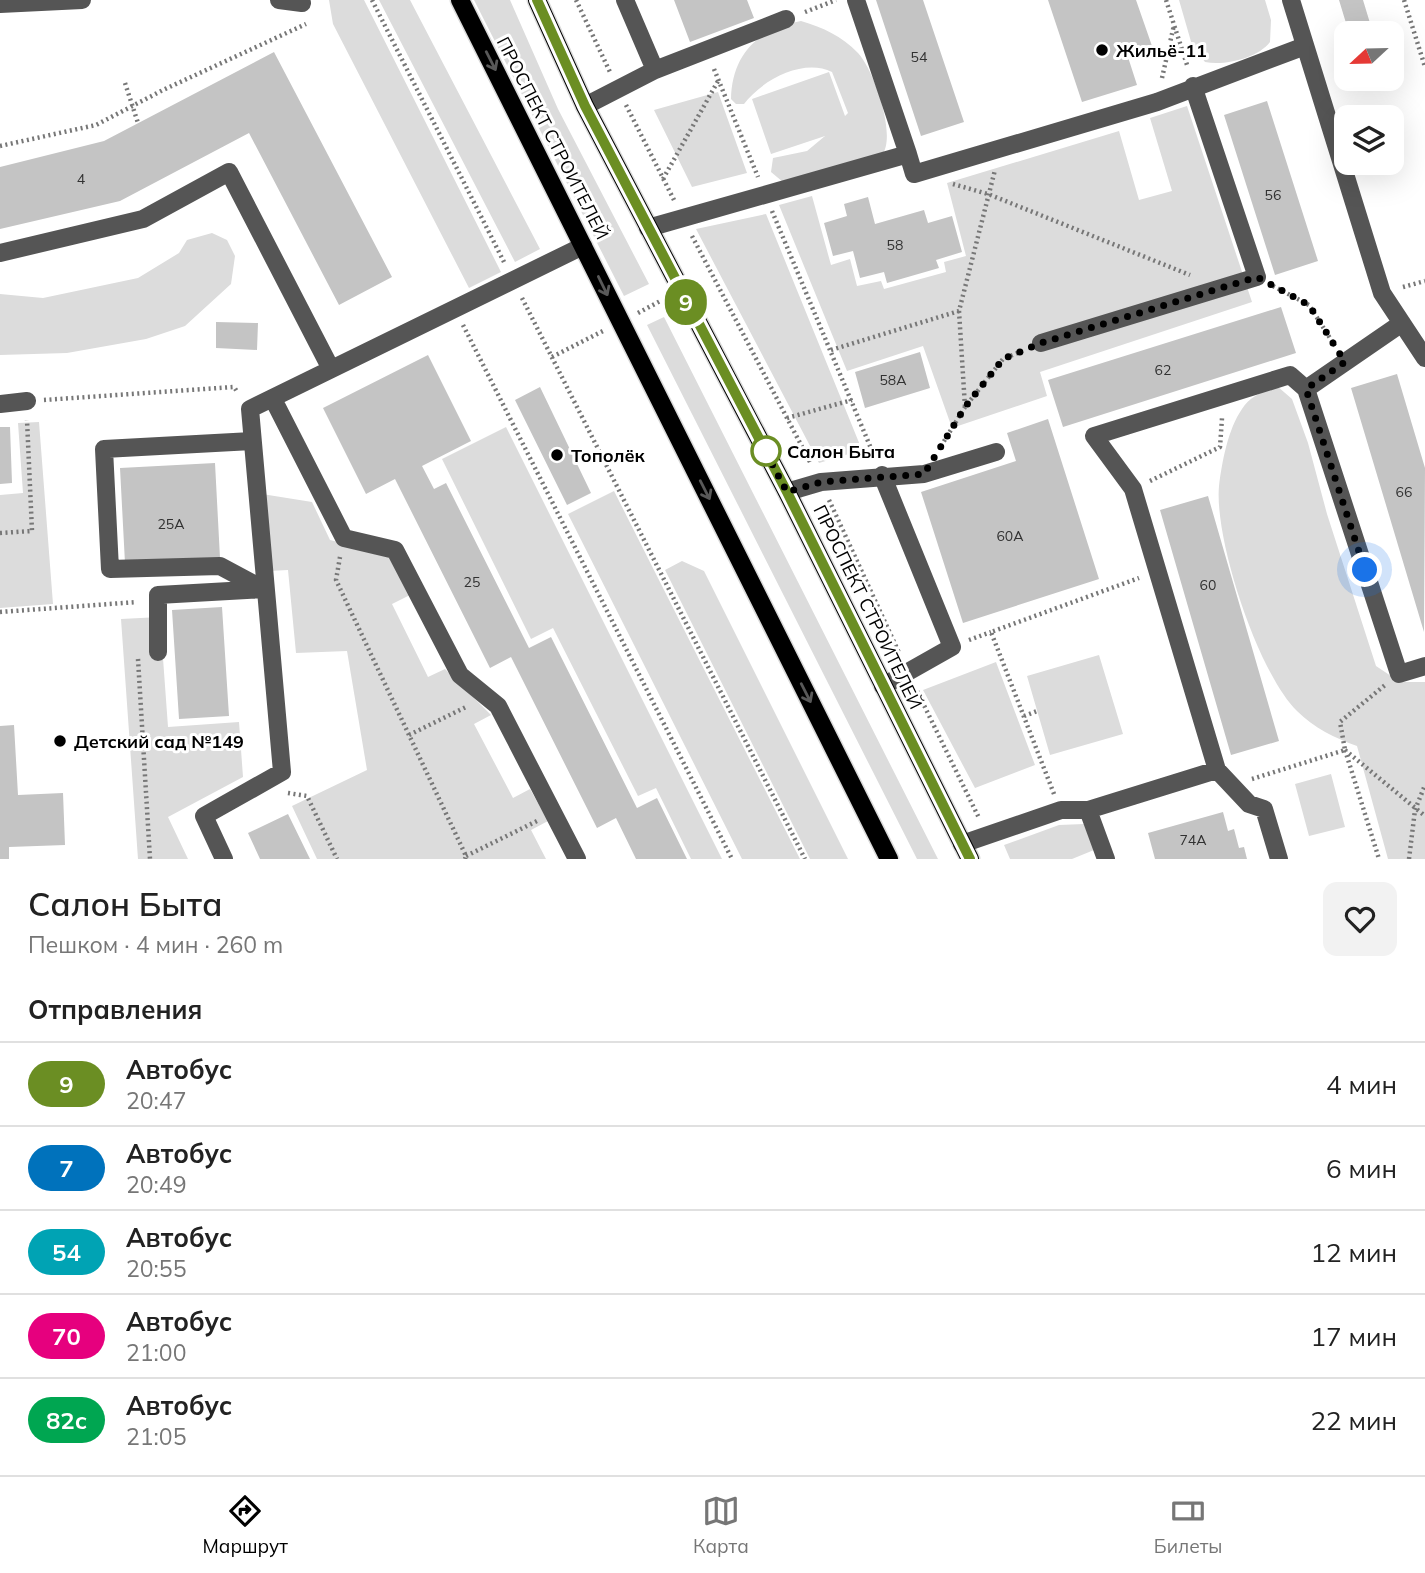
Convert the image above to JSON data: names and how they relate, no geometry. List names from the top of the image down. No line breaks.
{"streets":{"main road":["ПРОСПЕКТ СТРОИТЕЛЕЙ"]},"places":["Жильё-11","Салон Быта","Тополёк","Детский сад №149"],"lines":["bus line 9"],"house_numbers":["54","4","56","58","62","58А","66","25А","60А","25","60","74А"],"north":"left","page":{"on_map":"9","heading":[["Салон Быта","Пешком · 4 мин · 260 m"],"Отправления"],"list":[{"mark":"9","name":"Автобус","note":"20:47","value":"4 мин"},{"mark":"7","name":"Автобус","note":"20:49","value":"6 мин"},{"mark":"54","name":"Автобус","note":"20:55","value":"12 мин"},{"mark":"70","name":"Автобус","note":"21:00","value":"17 мин"},{"mark":"82с","name":"Автобус","note":"21:05","value":"22 мин"}],"tabs":["Маршрут","Карта","Билеты"]}}
